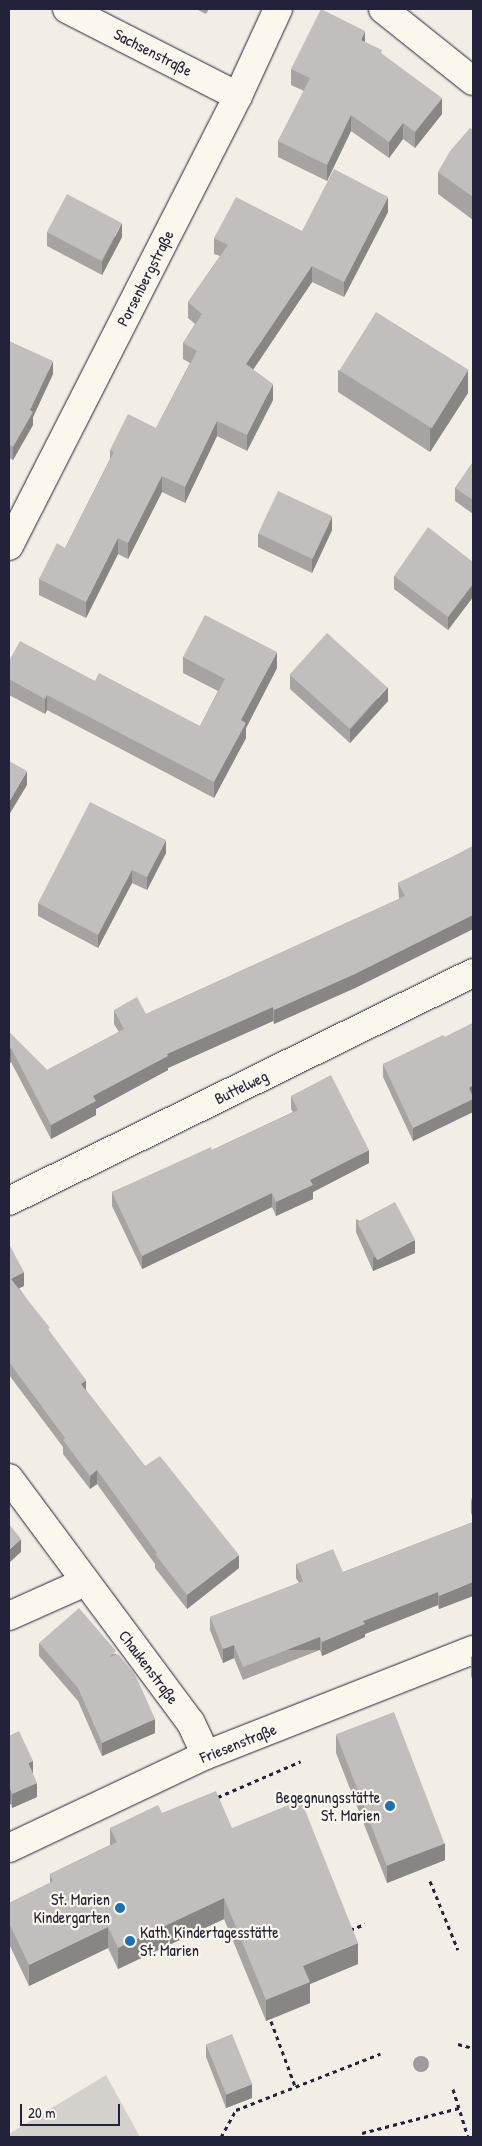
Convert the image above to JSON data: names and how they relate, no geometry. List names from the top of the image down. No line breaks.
{"streets":{"street":["Sachsenstraße","Porsenbergstraße","Buttelweg","Chaukenstraße","Friesenstraße"]},"crossings":[["Sachsenstraße","Porsenbergstraße"],["Chaukenstraße","Friesenstraße"]],"places":["Begegnungsstätte St. Marien","St. Marien Kindergarten","Kath. Kindertagesstätte St. Marien"],"scale_bar":"20 m"}
